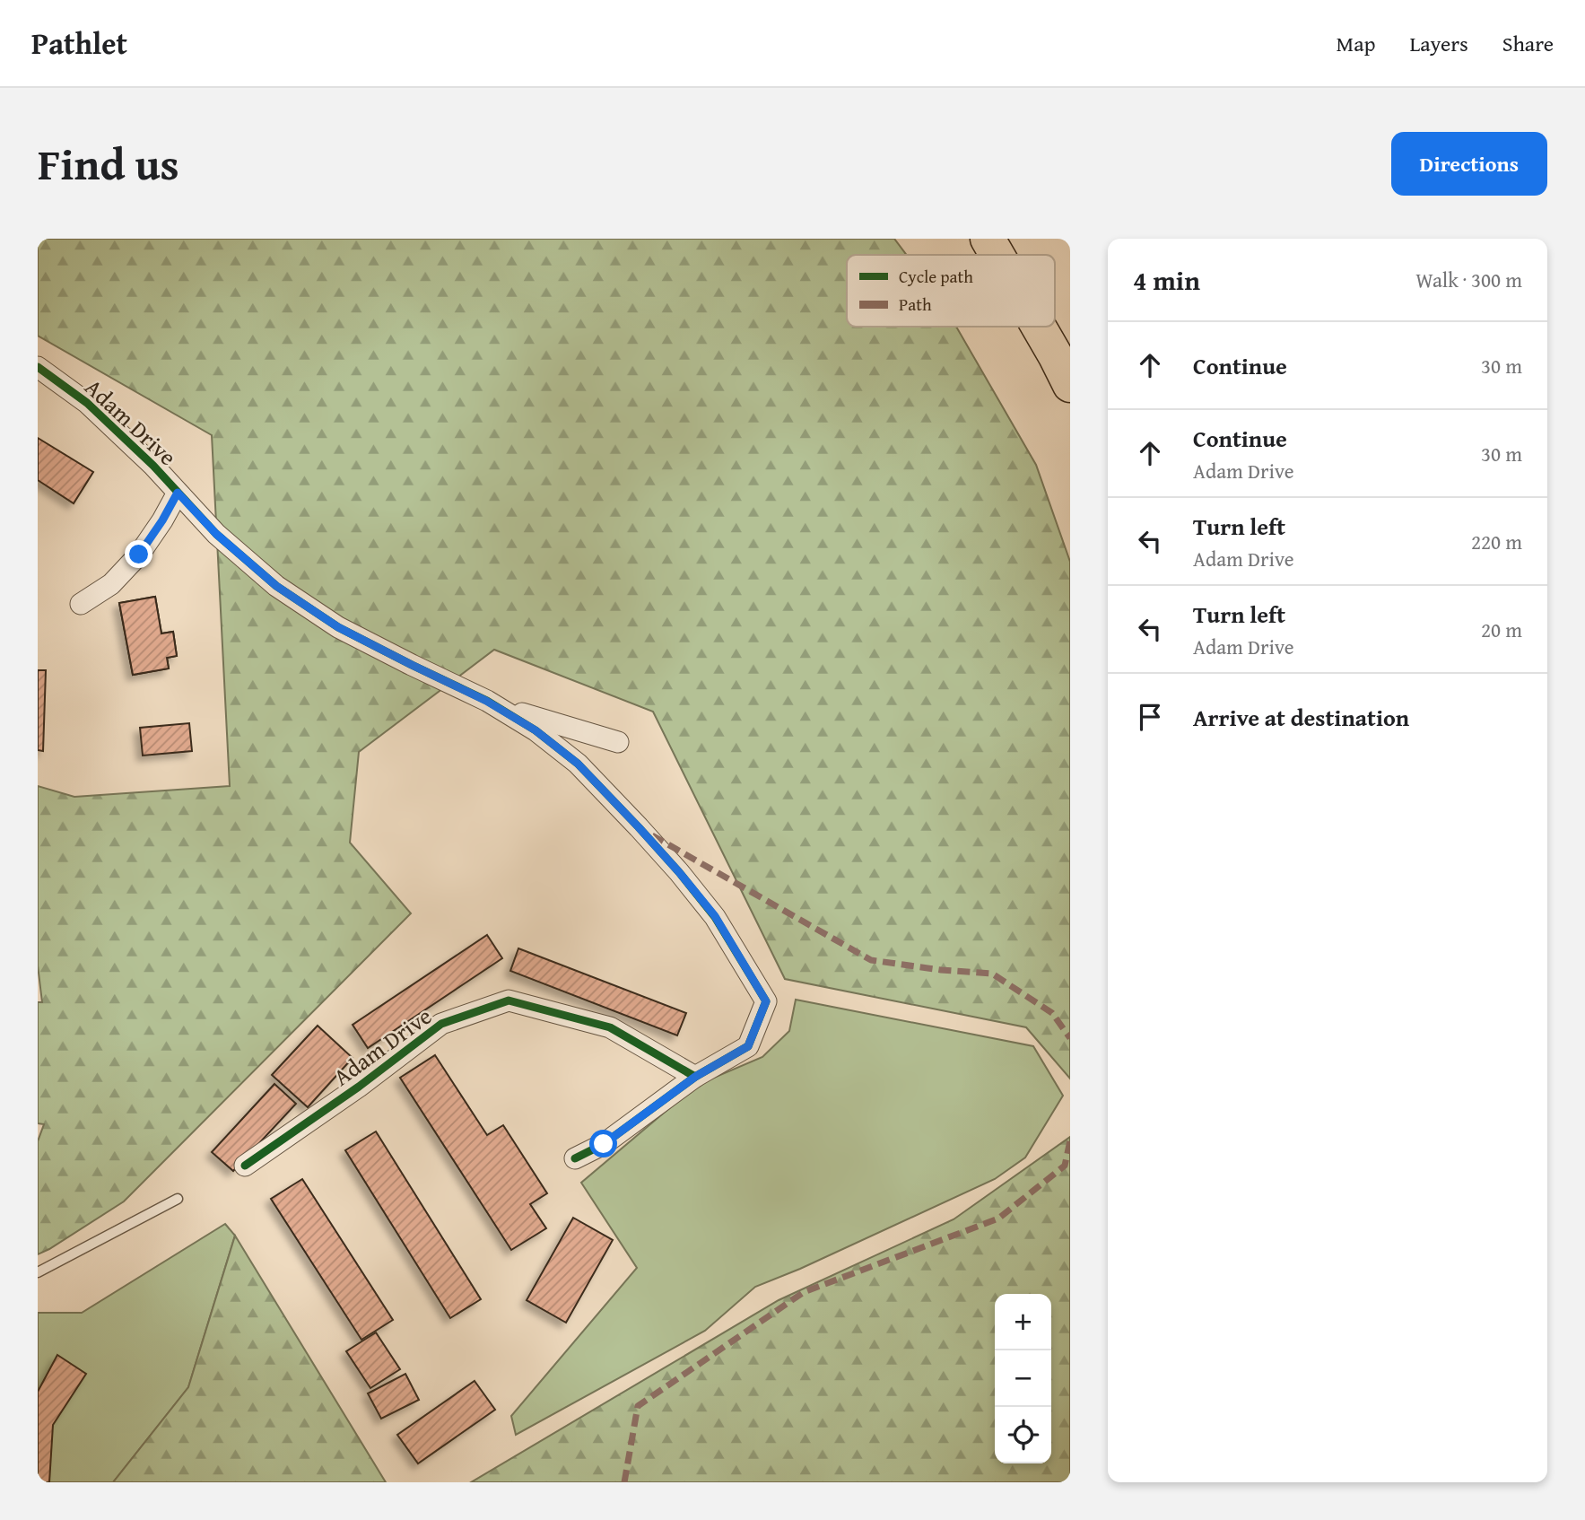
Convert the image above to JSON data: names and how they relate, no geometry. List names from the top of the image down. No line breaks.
{"streets":{"street":["Adam Drive"]},"legend":["Cycle path","Path"],"page":{"header":"Pathlet","nav":["Map","Layers","Share"],"title":"Find us","buttons":"Directions","heading":["4 min","Walk · 300 m"],"list":[["Continue","30 m"],["Continue","Adam Drive","30 m"],["Turn left","Adam Drive","220 m"],["Turn left","Adam Drive","20 m"],"Arrive at destination"],"map_buttons":["+","−"]}}
